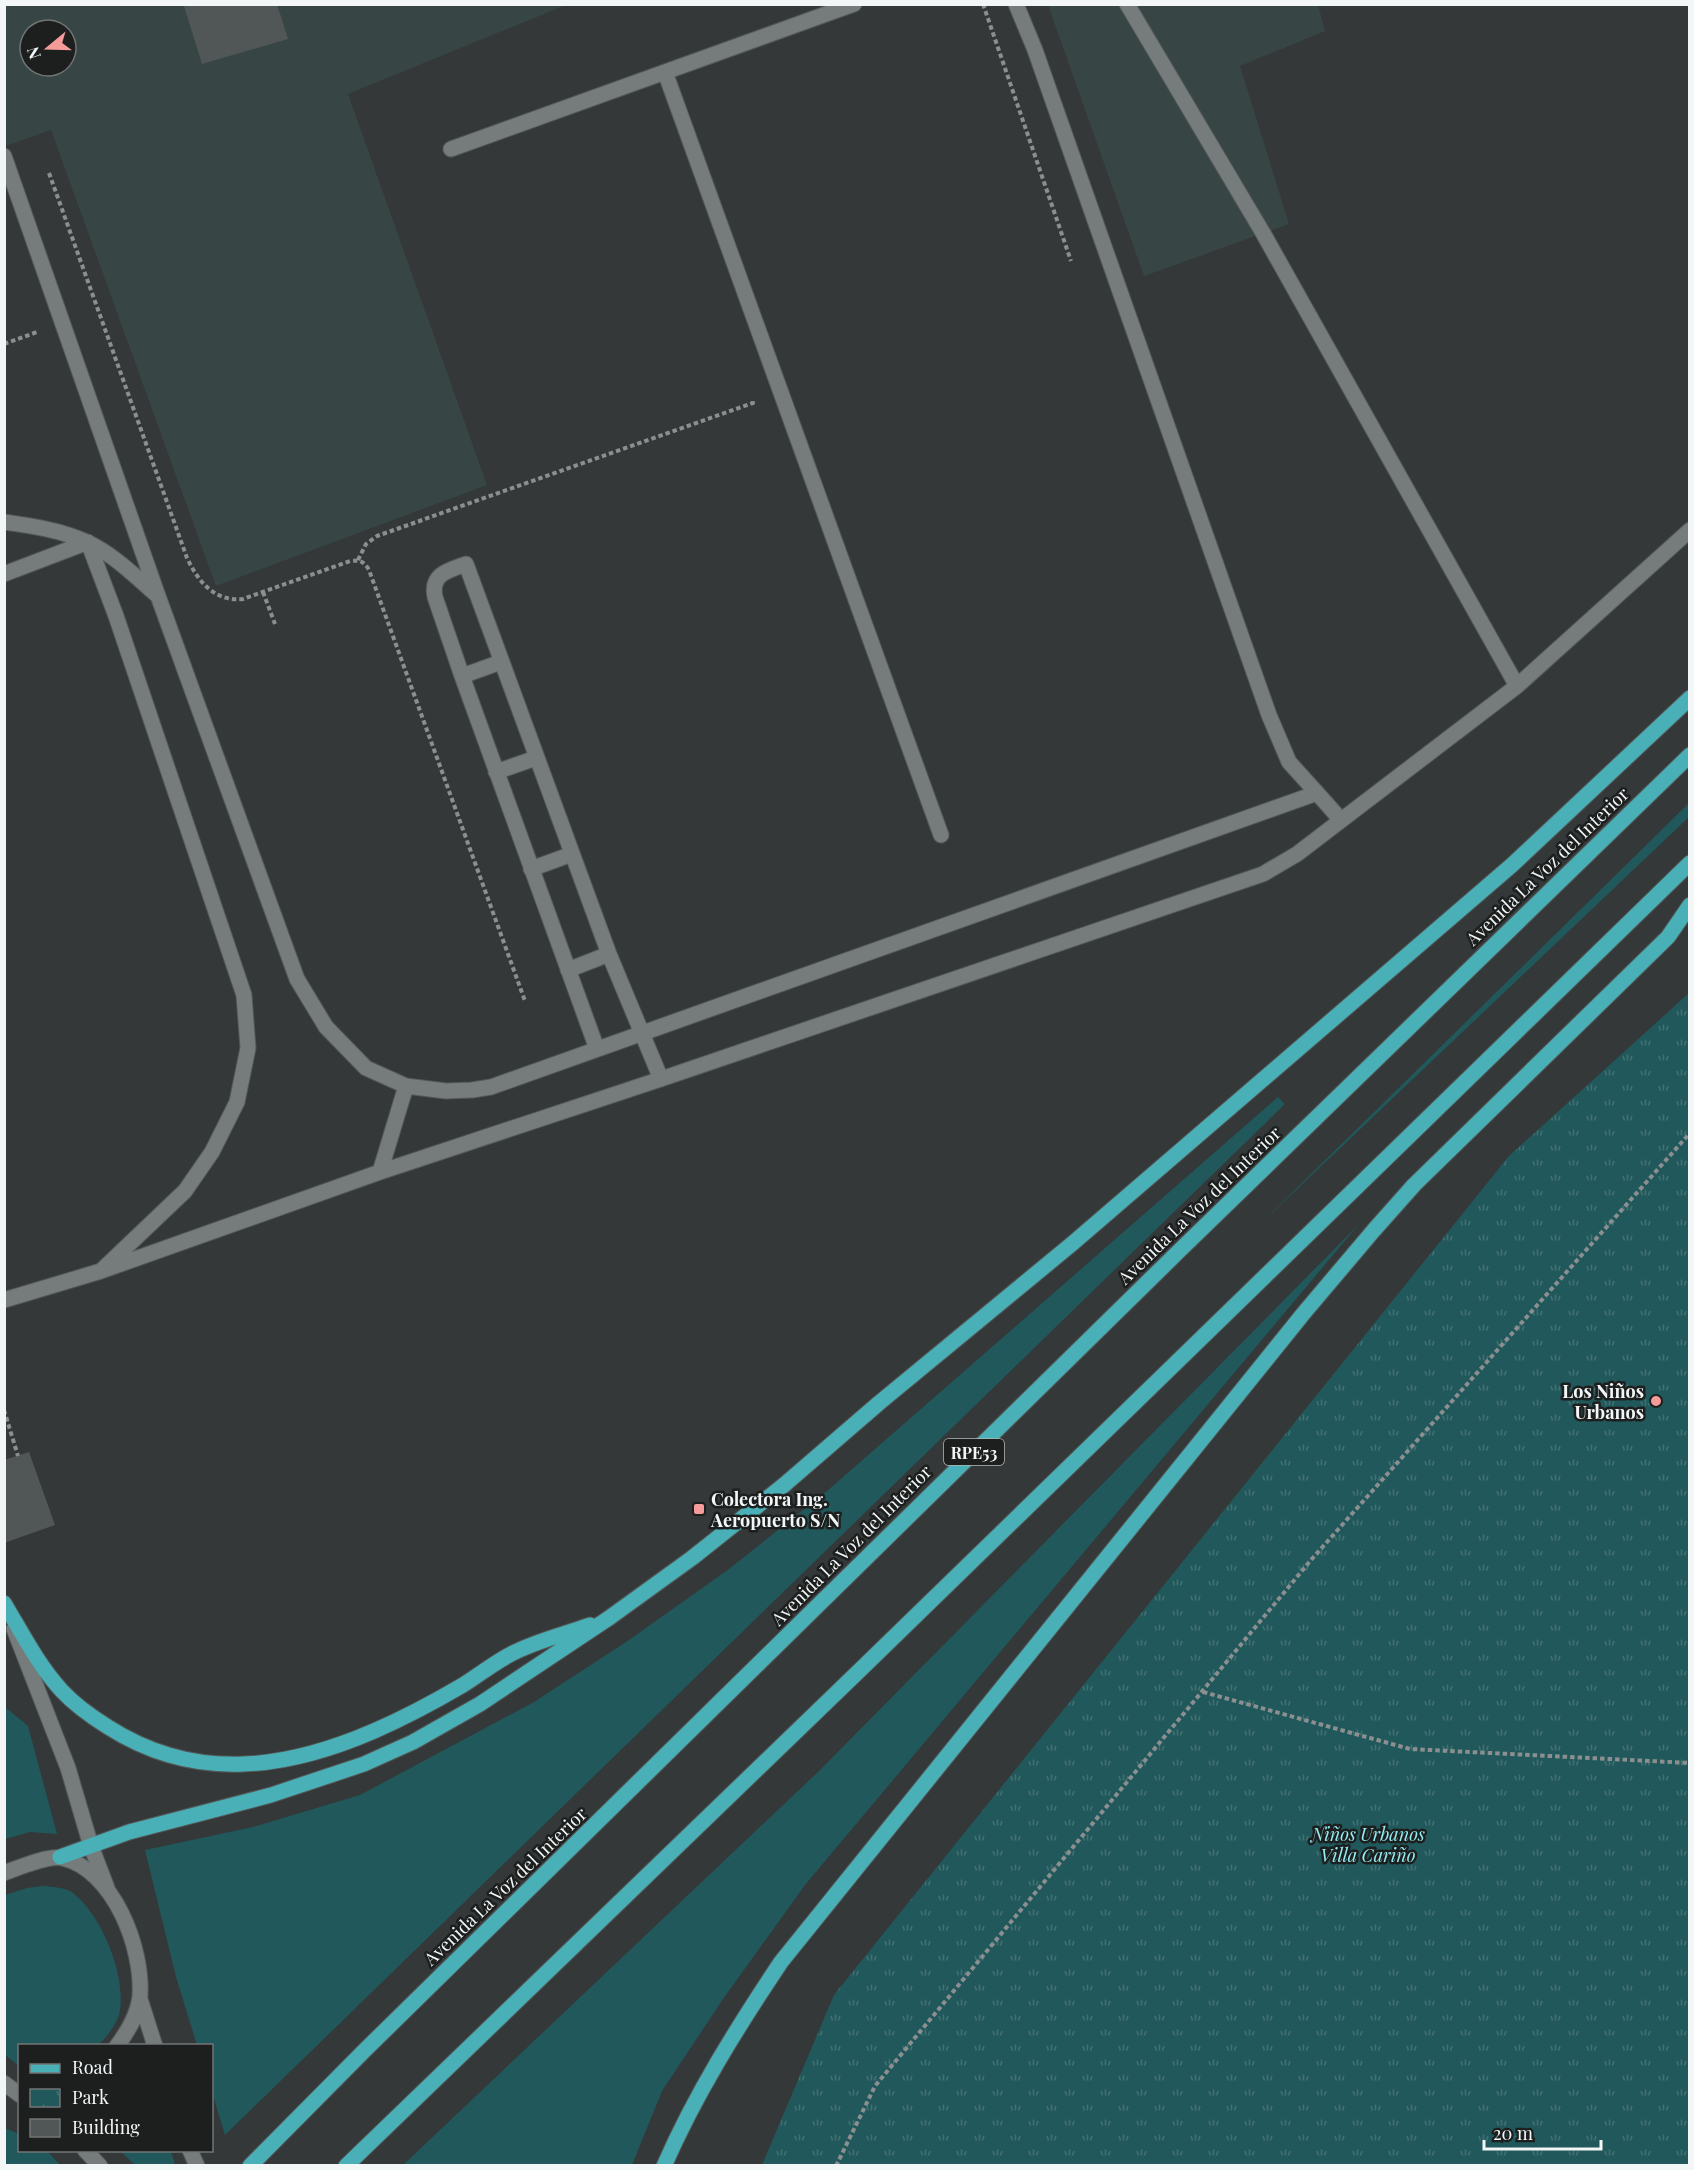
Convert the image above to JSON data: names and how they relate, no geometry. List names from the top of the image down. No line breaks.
{"streets":{"main road":["Avenida La Voz del Interior","RPE53"]},"parks":["Niños Urbanos Villa Cariño"],"places":{"other":["Los Niños Urbanos"],"transit":["Colectora Ing. Aeropuerto S/N"]},"legend":["Road","Park","Building"],"scale_bar":"20 m","north":"left"}
